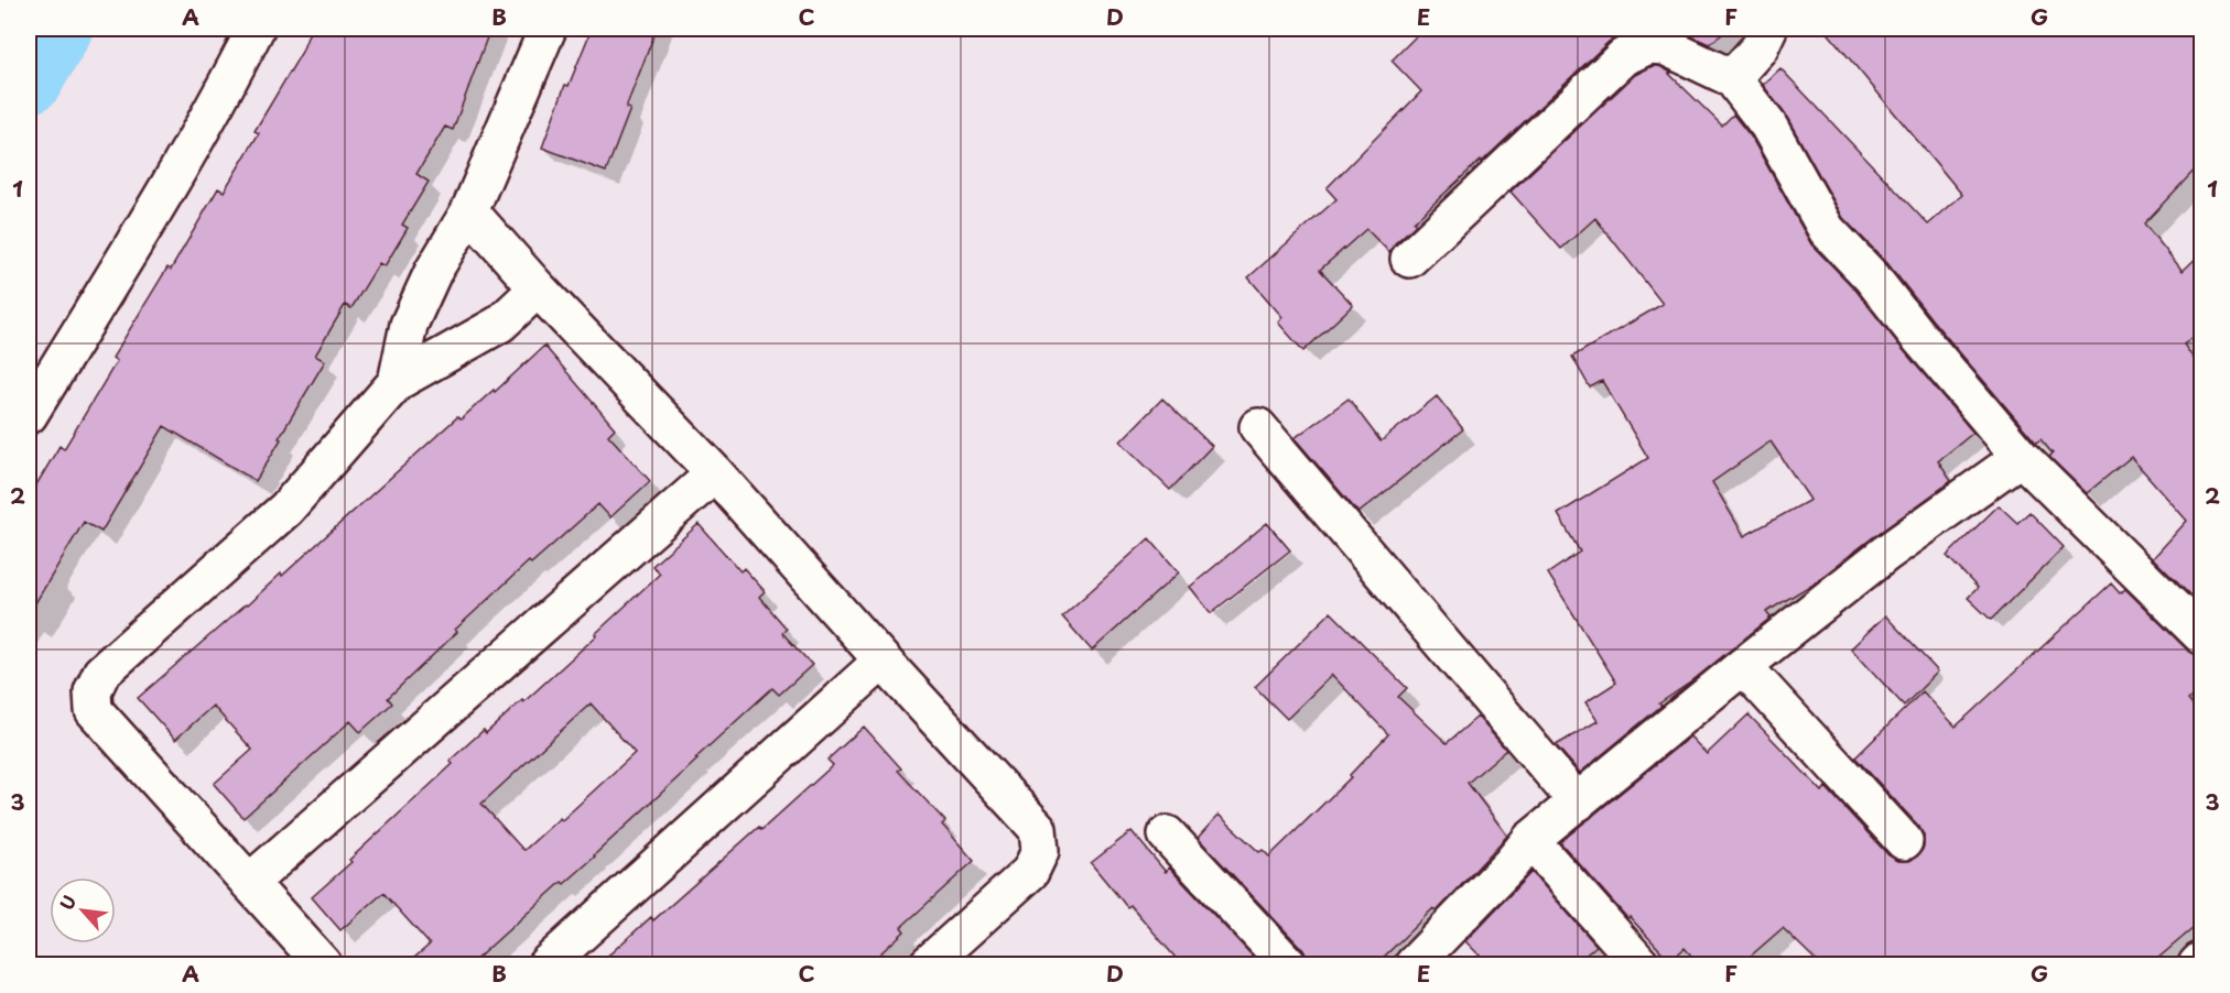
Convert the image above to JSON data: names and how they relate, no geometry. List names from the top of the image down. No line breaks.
{"north":"top left","grid":{"columns":["A","B","C","D","E","F","G"],"rows":["1","2","3"]}}
